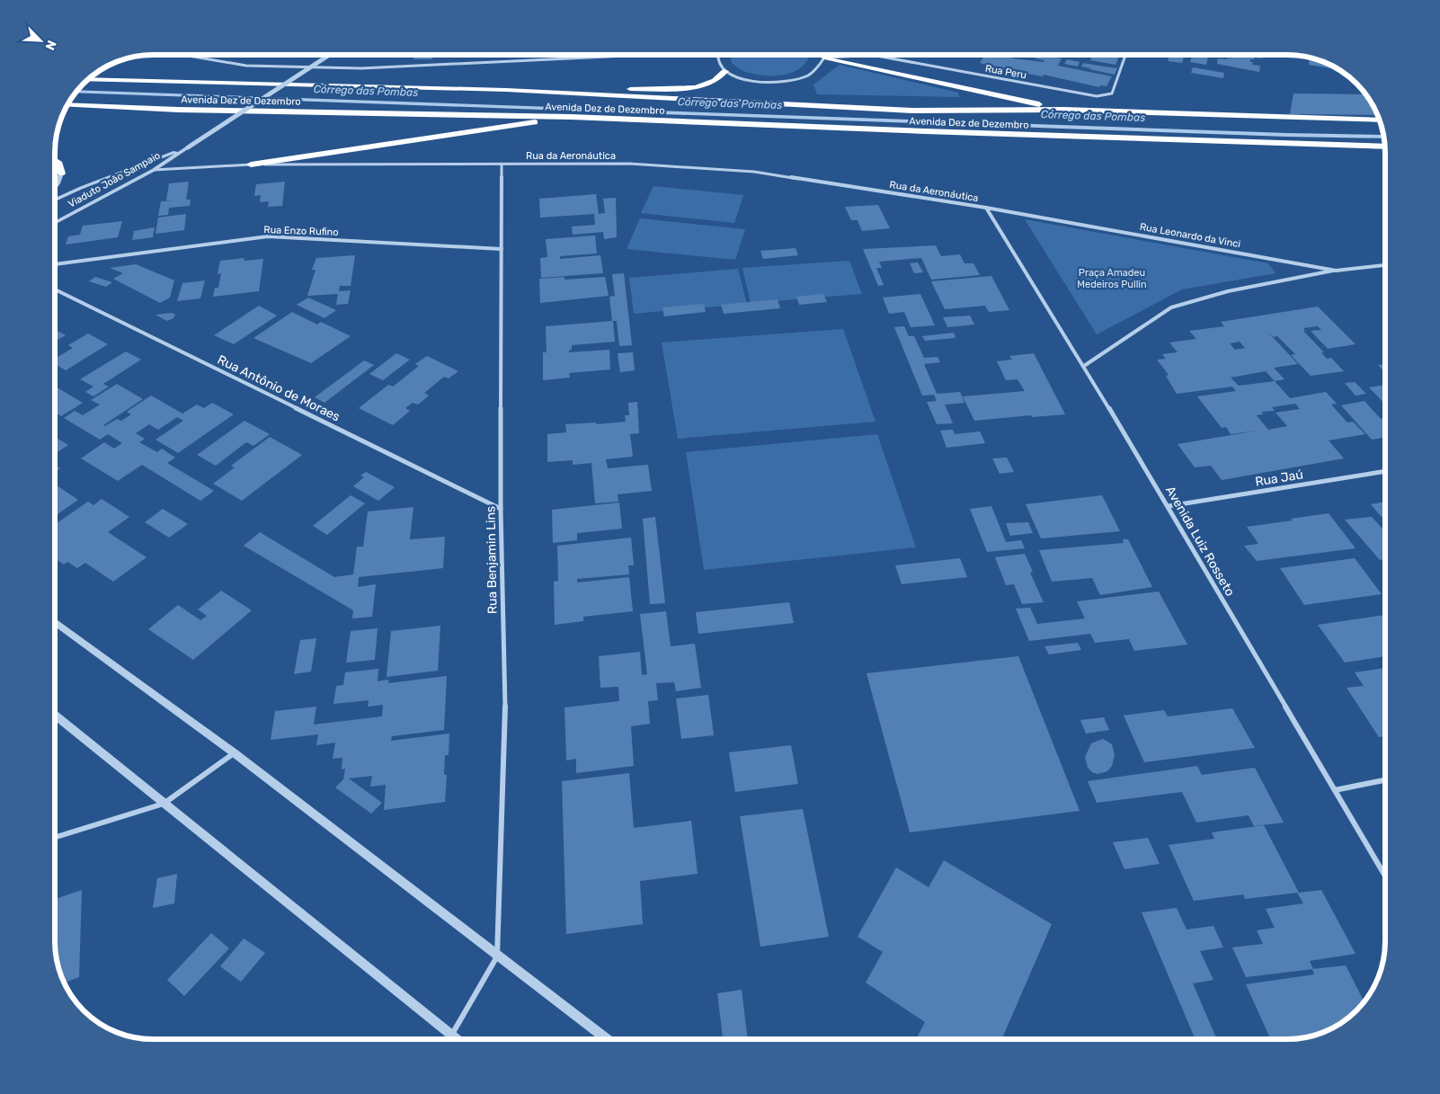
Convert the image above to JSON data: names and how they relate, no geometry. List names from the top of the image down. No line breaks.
{"streets":{"highway":["Avenida Dez de Dezembro"],"street":["Rua Peru","Rua da Aeronáutica","Viaduto João Sampaio","Rua Enzo Rufino","Rua Leonardo da Vinci","Rua Antônio de Moraes","Rua Jaú","Avenida Luiz Rosseto","Rua Benjamin Lins"]},"crossings":[["Rua da Aeronáutica","Viaduto João Sampaio"],["Rua da Aeronáutica","Rua Leonardo da Vinci"],["Rua da Aeronáutica","Avenida Luiz Rosseto"],["Rua da Aeronáutica","Rua Benjamin Lins"],["Rua Enzo Rufino","Rua Benjamin Lins"],["Rua Leonardo da Vinci","Avenida Luiz Rosseto"],["Rua Antônio de Moraes","Rua Benjamin Lins"],["Rua Jaú","Avenida Luiz Rosseto"]],"water":["Córrego das Pombas"],"parks":["Praça Amadeu Medeiros Pullin"],"north":"bottom right"}
